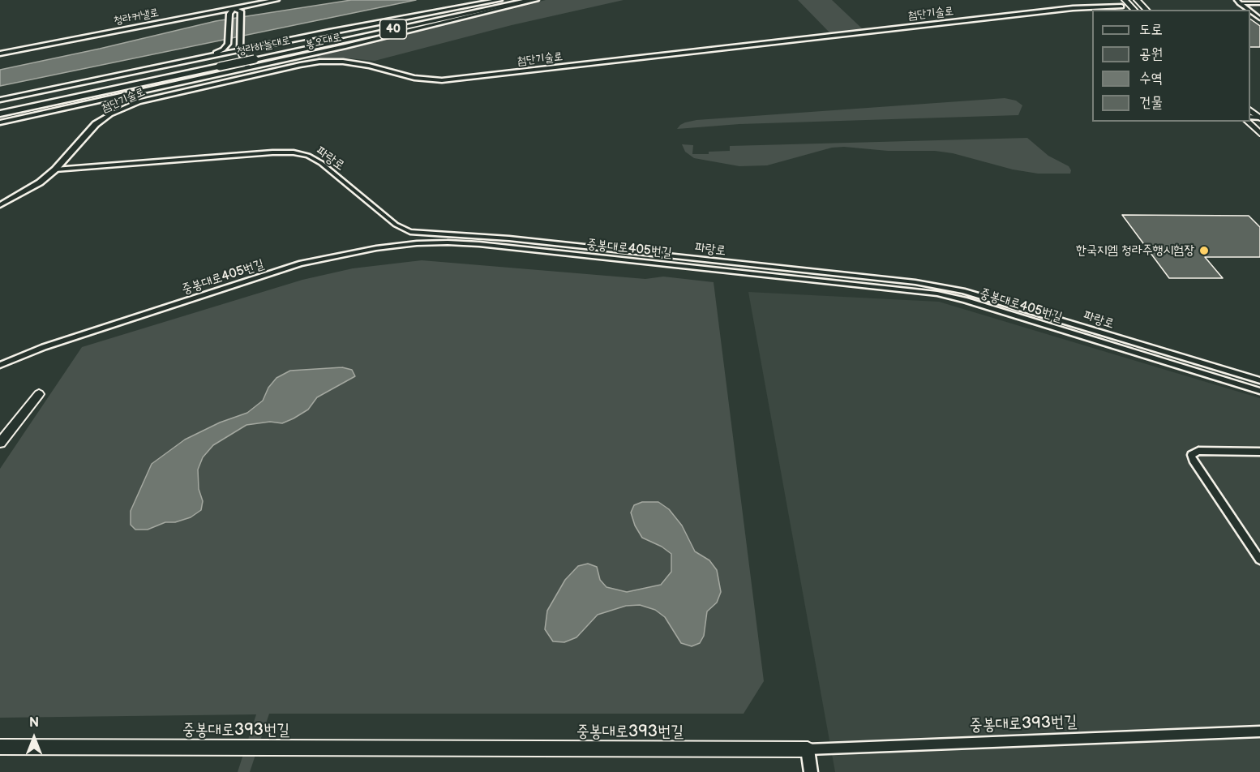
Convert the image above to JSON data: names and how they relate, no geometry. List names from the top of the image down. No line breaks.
{"streets":{"highway":["40","청라하늘대로"],"main road":["중봉대로393번길"],"street":["첨단기술로","청라커낼로","봉오대로","파랑로","중봉대로405번길"]},"crossings":[["첨단기술로","파랑로"],["봉오대로","청라하늘대로"]],"places":["한국지엠 청라주행시험장"],"legend":["도로","공원","수역","건물"],"north":"top"}
